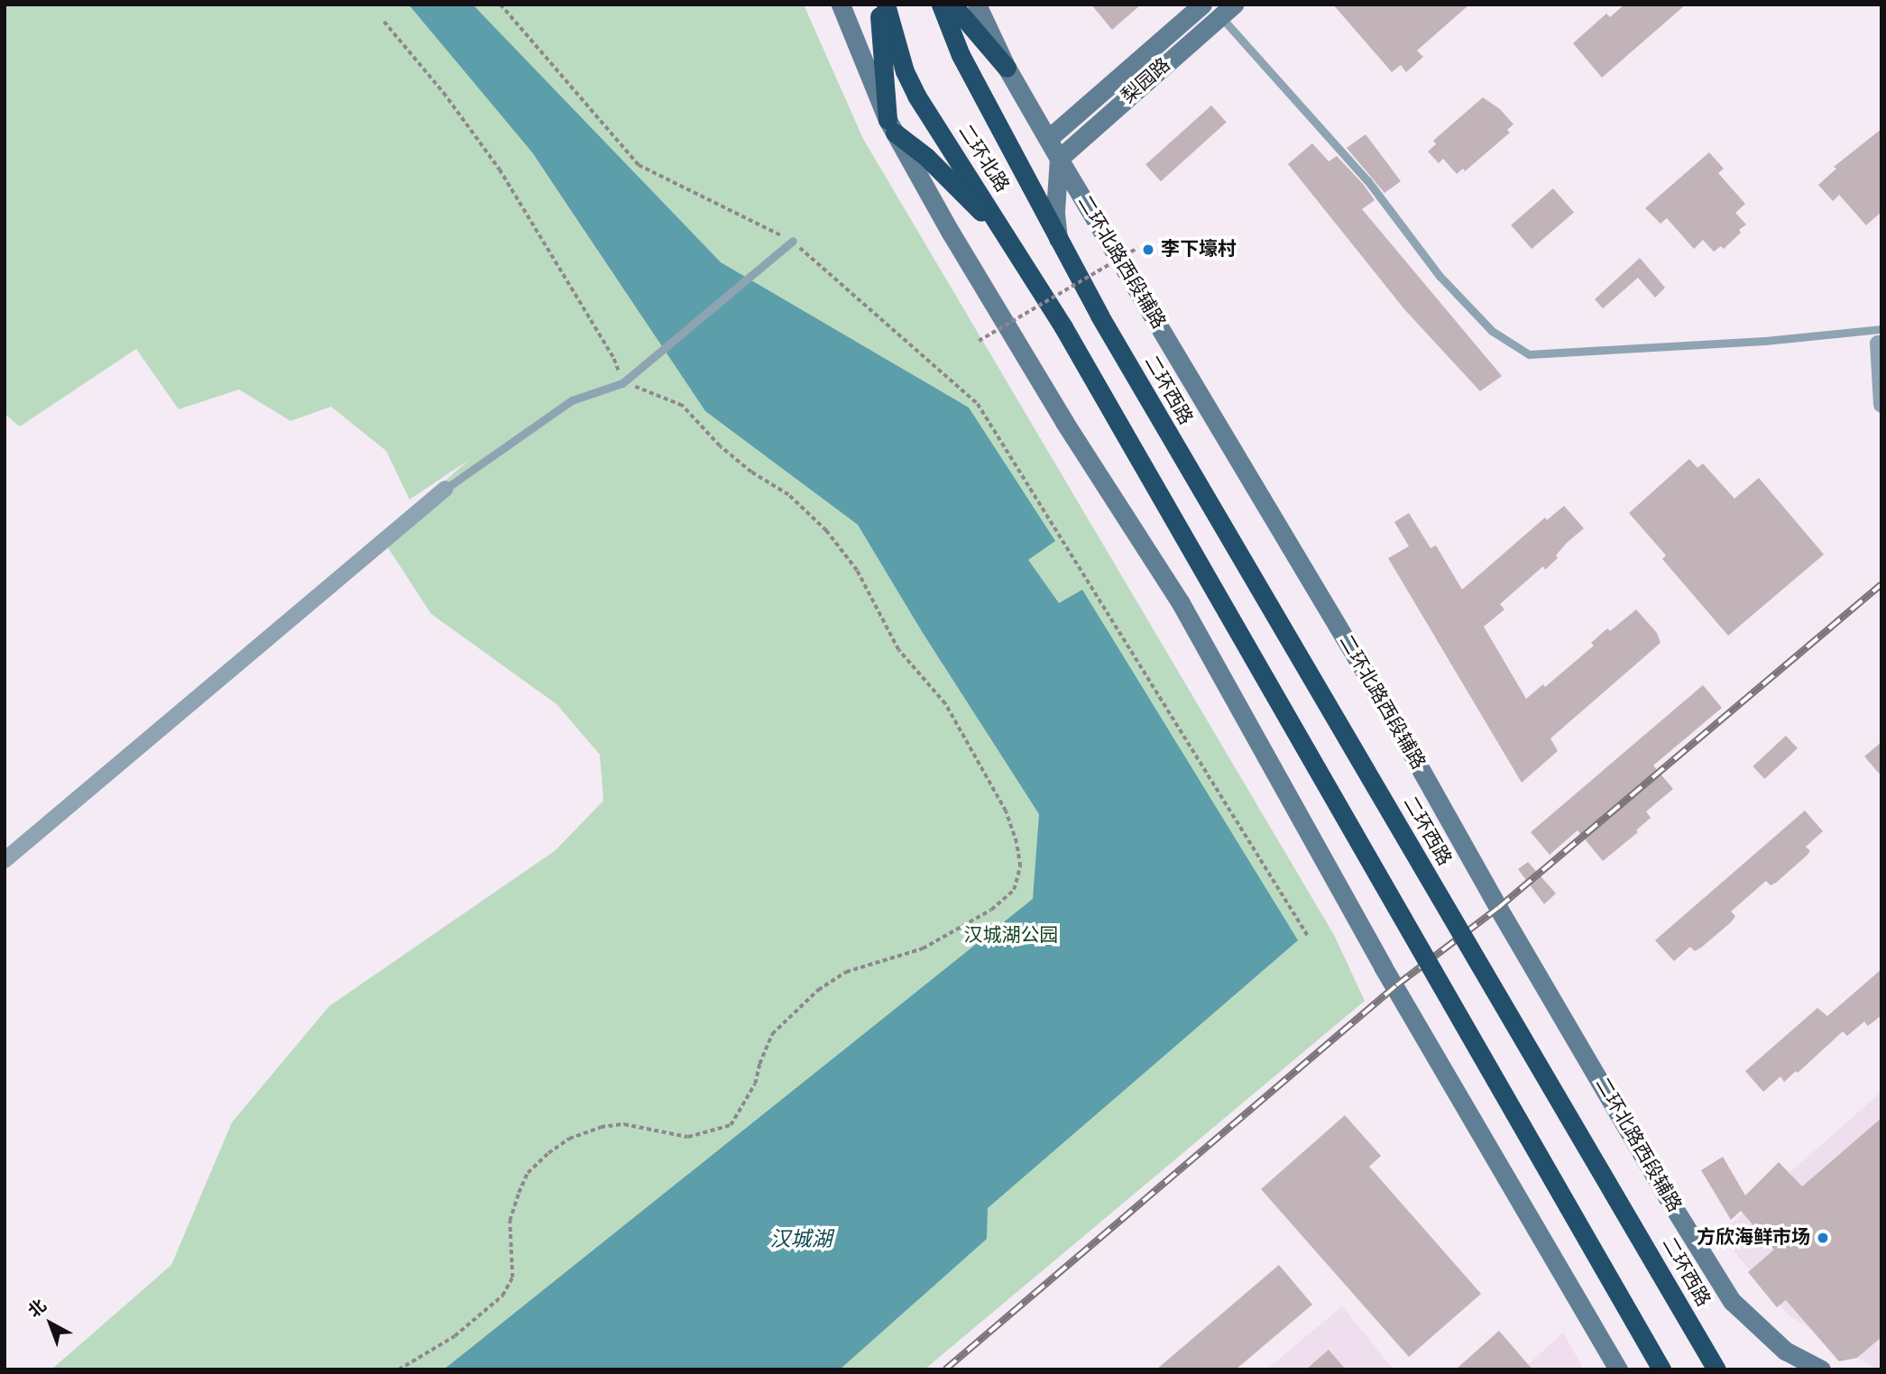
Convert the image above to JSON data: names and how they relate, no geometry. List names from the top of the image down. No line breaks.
{"streets":{"highway":["二环北路","二环西路"],"main road":["梨园路","二环北路西段辅路"]},"crossings":[["梨园路","二环北路西段辅路"],["二环北路","二环西路"]],"water":["汉城湖"],"parks":["汉城湖公园"],"places":["李下壕村","方欣海鲜市场"],"north":"top left"}
